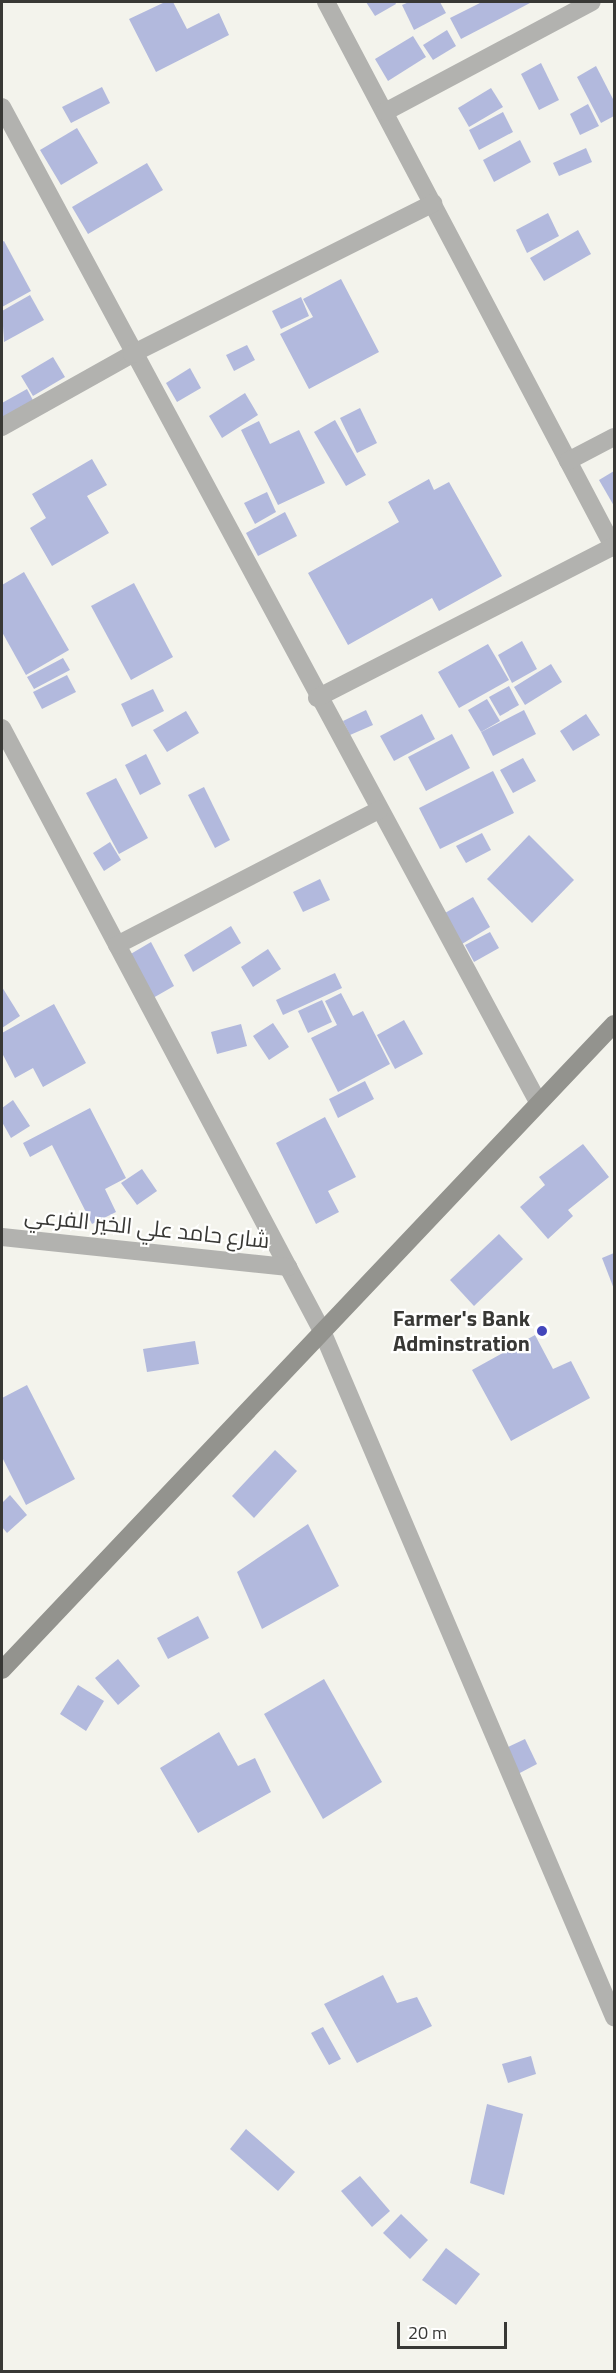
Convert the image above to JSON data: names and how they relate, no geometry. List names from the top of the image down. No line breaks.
{"streets":{"street":["شارع حامد علي الخير الفرعي"]},"places":["Farmer's Bank Adminstration"],"scale_bar":"20 m"}
